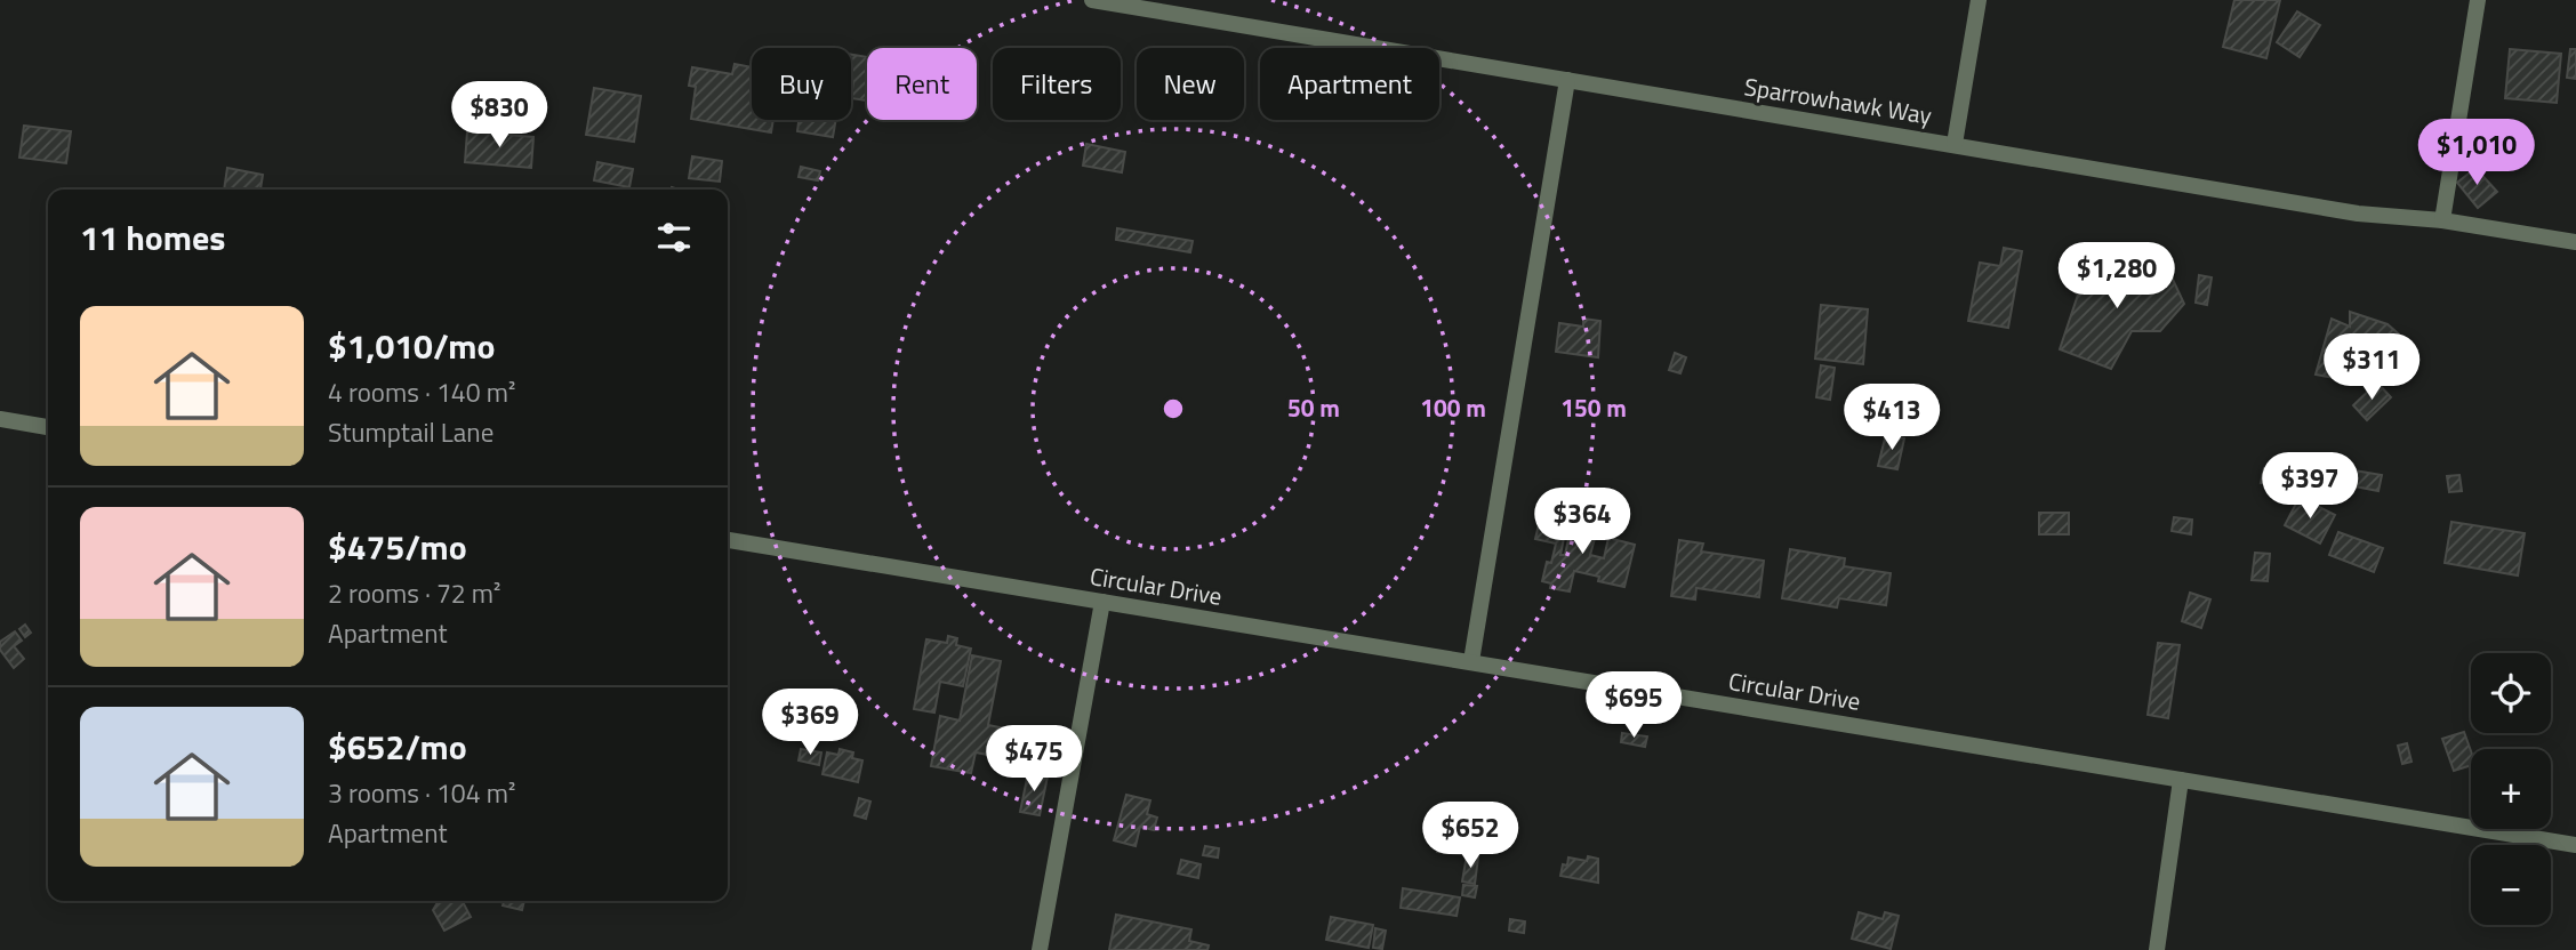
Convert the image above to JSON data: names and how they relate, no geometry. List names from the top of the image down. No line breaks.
{"streets":{"street":["Sparrowhawk Way","Circular Drive"]},"page":{"chip":["Buy","Rent","Filters","New","Apartment"],"price":["$830","$1,010","$1,280","$311","$413","$397","$364","$695","$369","$475","$652"],"heading":"11 homes","list":[{"name":"$1,010/mo","note":"4 rooms · 140 m² · Stumptail Lane"},{"name":"$475/mo","note":"2 rooms · 72 m² · Apartment"},{"name":"$652/mo","note":"3 rooms · 104 m² · Apartment"}],"map_buttons":["+","−"]},"rings":["50 m","100 m","150 m"]}
